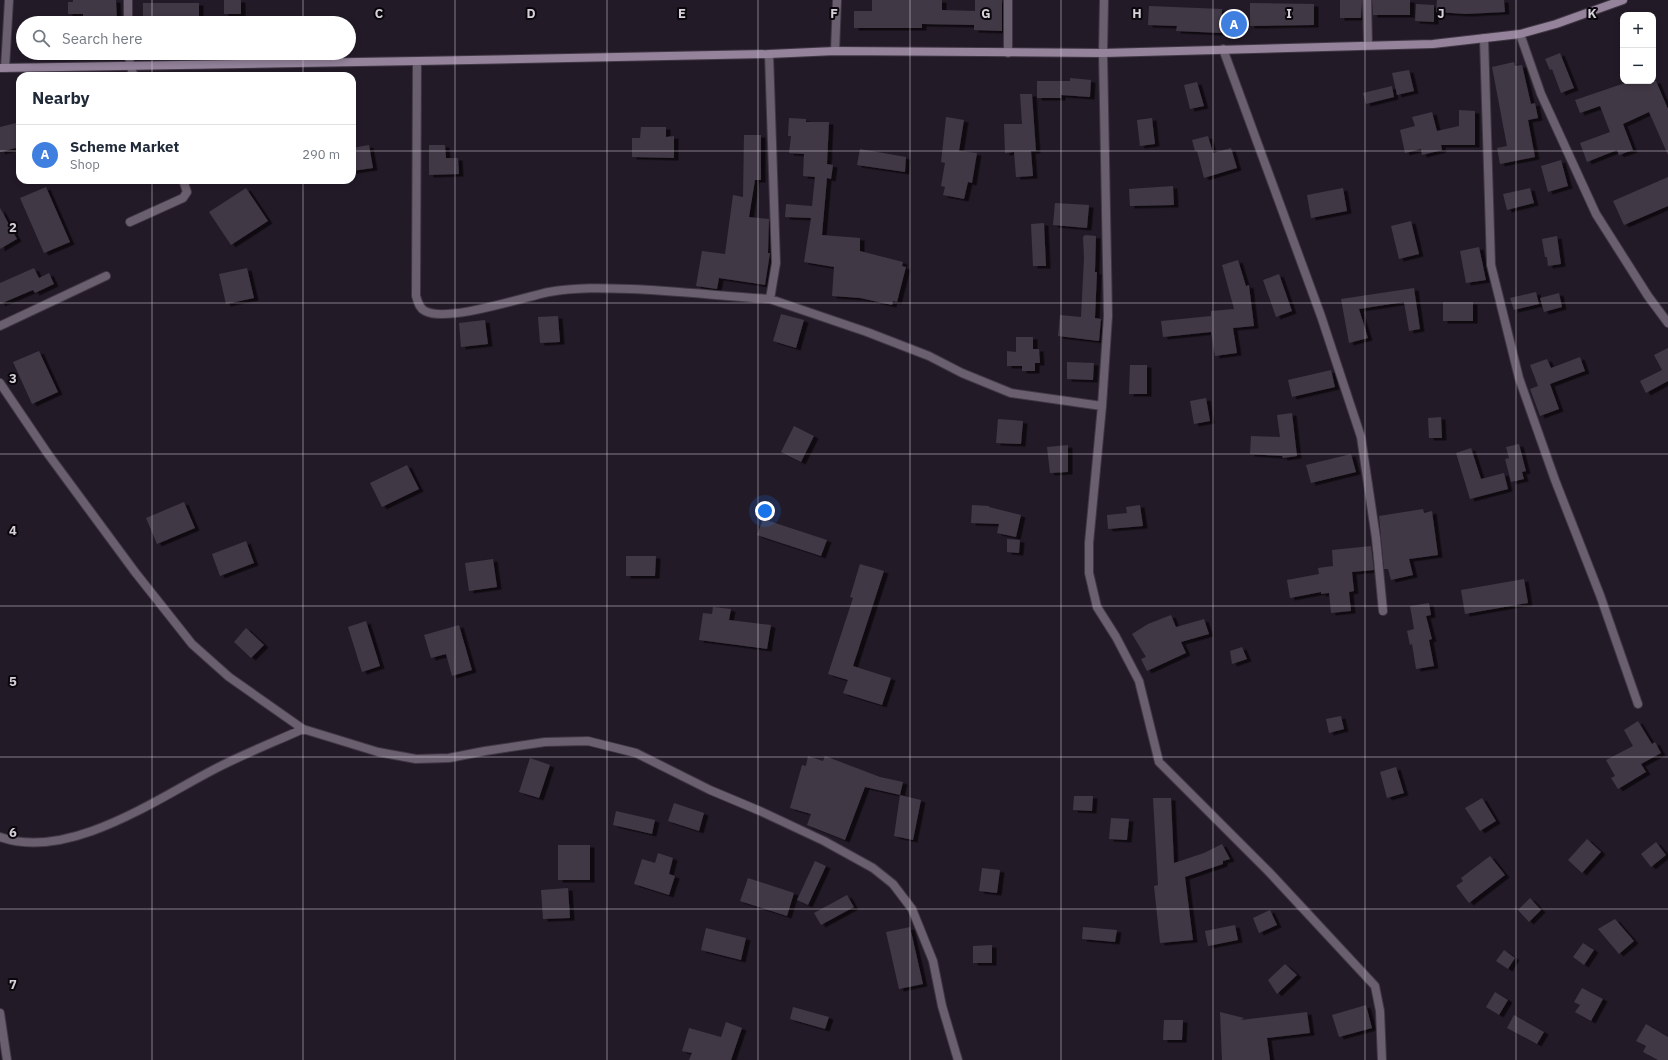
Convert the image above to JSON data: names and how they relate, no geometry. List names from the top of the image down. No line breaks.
{"page":{"pins":"A","map_buttons":["+","−"],"search":"Search here","heading":"Nearby","list":[{"mark":"A","name":"Scheme Market","note":"Shop","value":"290 m"}]},"grid":{"columns":["C","D","E","F","G","H","I","J","K"],"rows":["2","3","4","5","6","7"]}}
